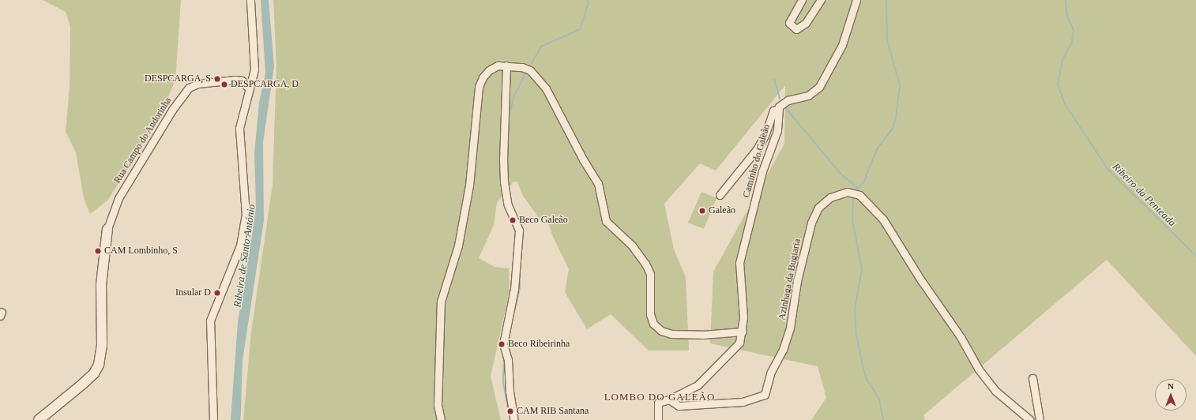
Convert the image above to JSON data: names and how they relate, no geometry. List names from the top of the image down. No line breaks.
{"streets":{"street":["Rua Campo do Andorinha","Caminho do Galeão","Azinhaga da Bugiaria"]},"crossings":[["Caminho do Galeão","Azinhaga da Bugiaria"]],"districts":["LOMBO DO GALEÃO"],"water":["Ribeiro da Penteada","Ribeira de Santo António"],"places":["DESPCARGA, S","DESPCARGA, D","Galeão","Beco Galeão","CAM Lombinho, S","Insular D","Beco Ribeirinha","CAM RIB Santana"],"north":"top"}
